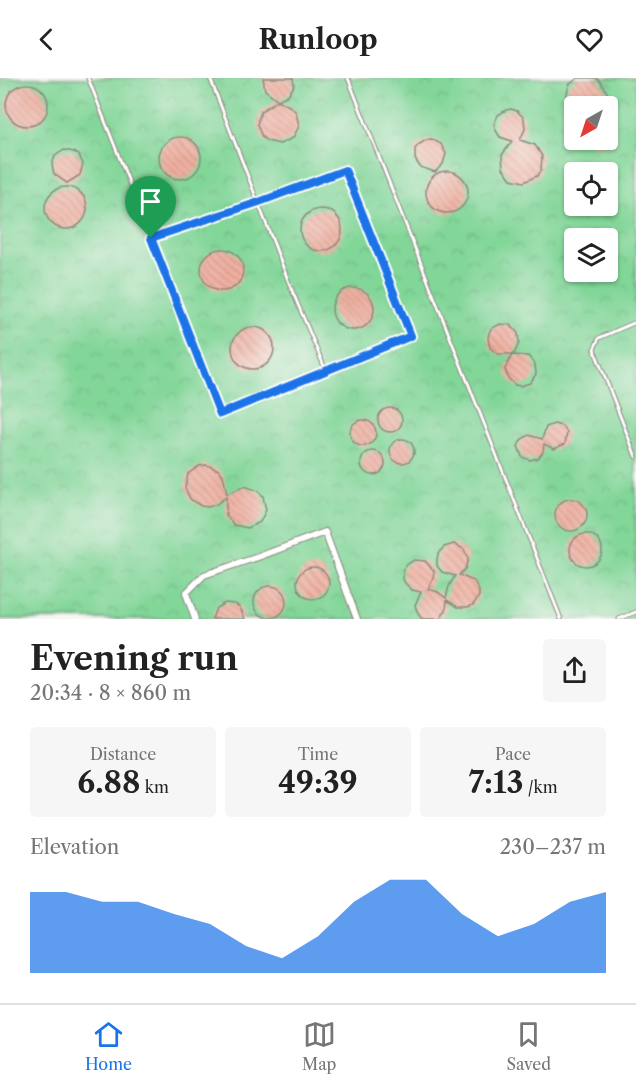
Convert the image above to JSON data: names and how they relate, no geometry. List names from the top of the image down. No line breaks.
{"north":"bottom left","page":{"header":"Runloop","heading":["Evening run","20:34 · 8 × 860 m"],"stats":[["Distance","6.88 km"],["Time","49:39"],["Pace","7:13 /km"]],"chart":["Elevation","230–237 m"],"tabs":["Home","Map","Saved"]}}
